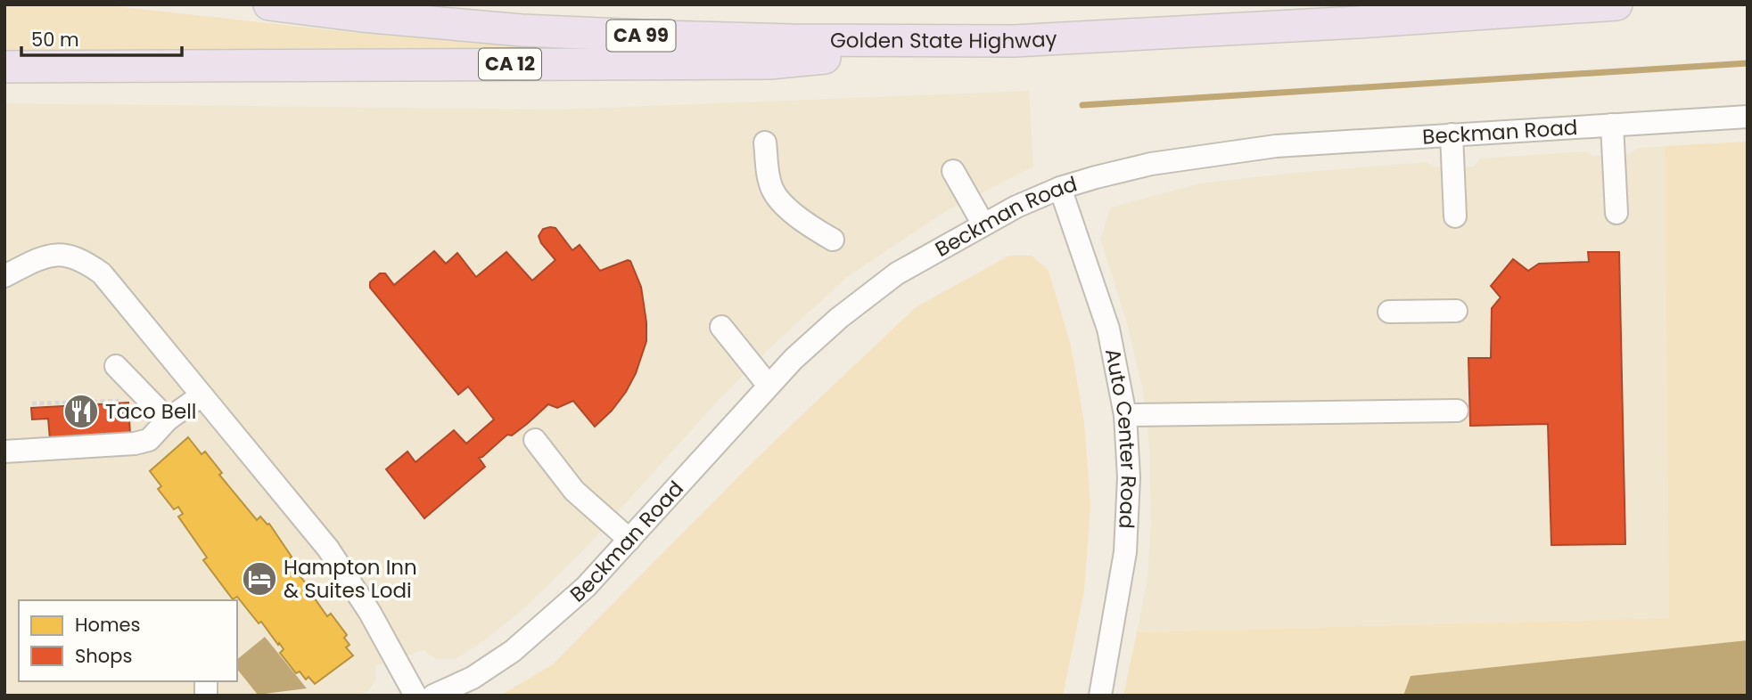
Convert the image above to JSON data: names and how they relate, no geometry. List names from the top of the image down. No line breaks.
{"streets":{"highway":["CA 99","Golden State Highway","CA 12"],"street":["Beckman Road","Auto Center Road"]},"crossings":[["Golden State Highway","CA 12"],["Beckman Road","Auto Center Road"]],"places":{"restaurant":["Taco Bell"],"hotel":["Hampton Inn & Suites Lodi"]},"legend":["Homes","Shops"],"scale_bar":"50 m"}
